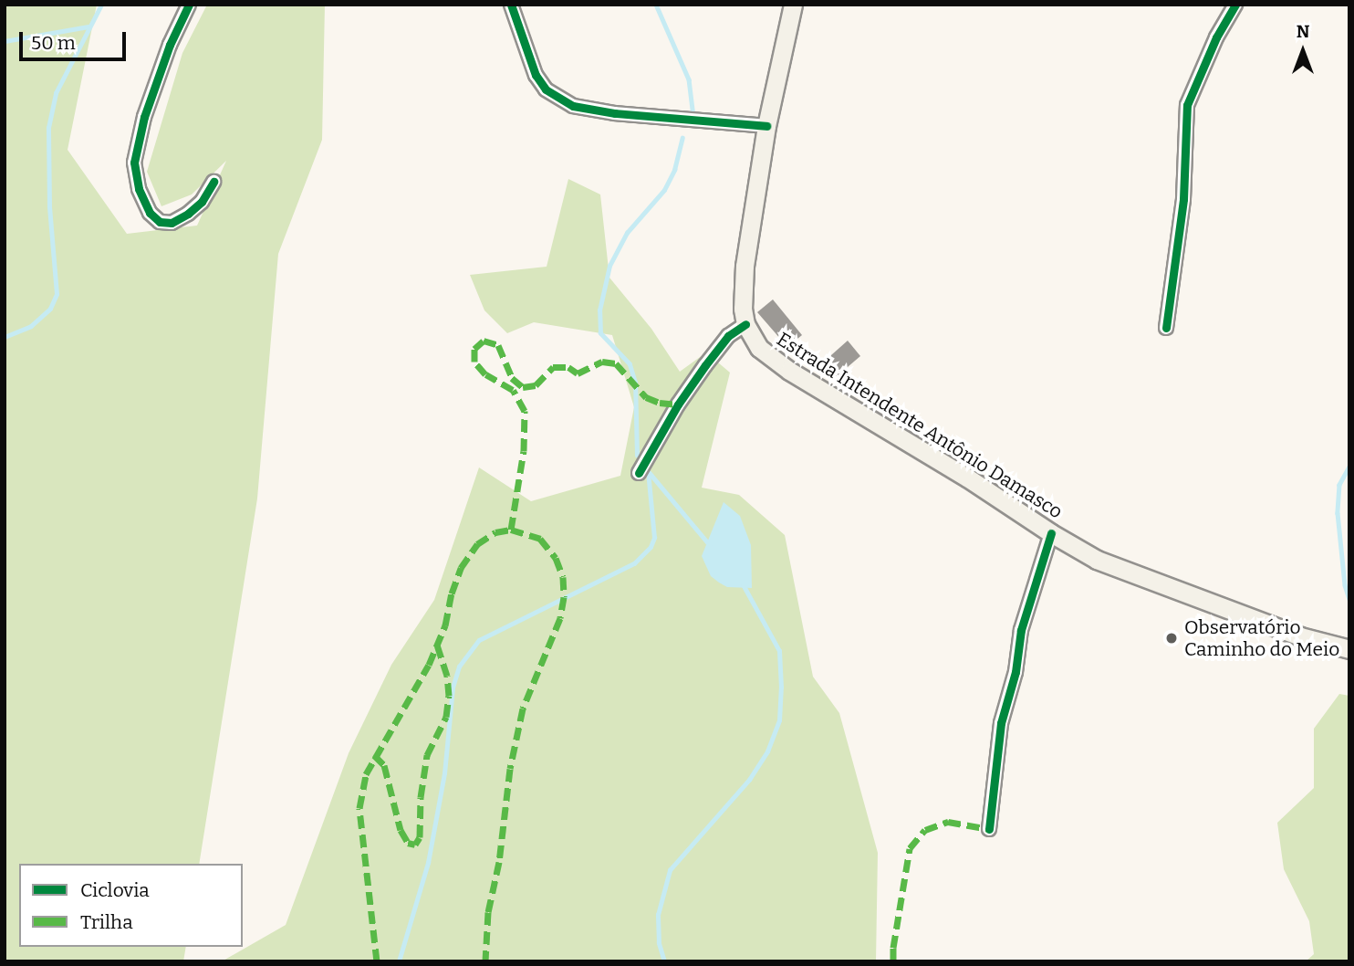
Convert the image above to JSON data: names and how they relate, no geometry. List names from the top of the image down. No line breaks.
{"streets":{"main road":["Estrada Intendente Antônio Damasco"]},"places":["Observatório Caminho do Meio"],"legend":["Ciclovia","Trilha"],"scale_bar":"50 m","north":"top"}
